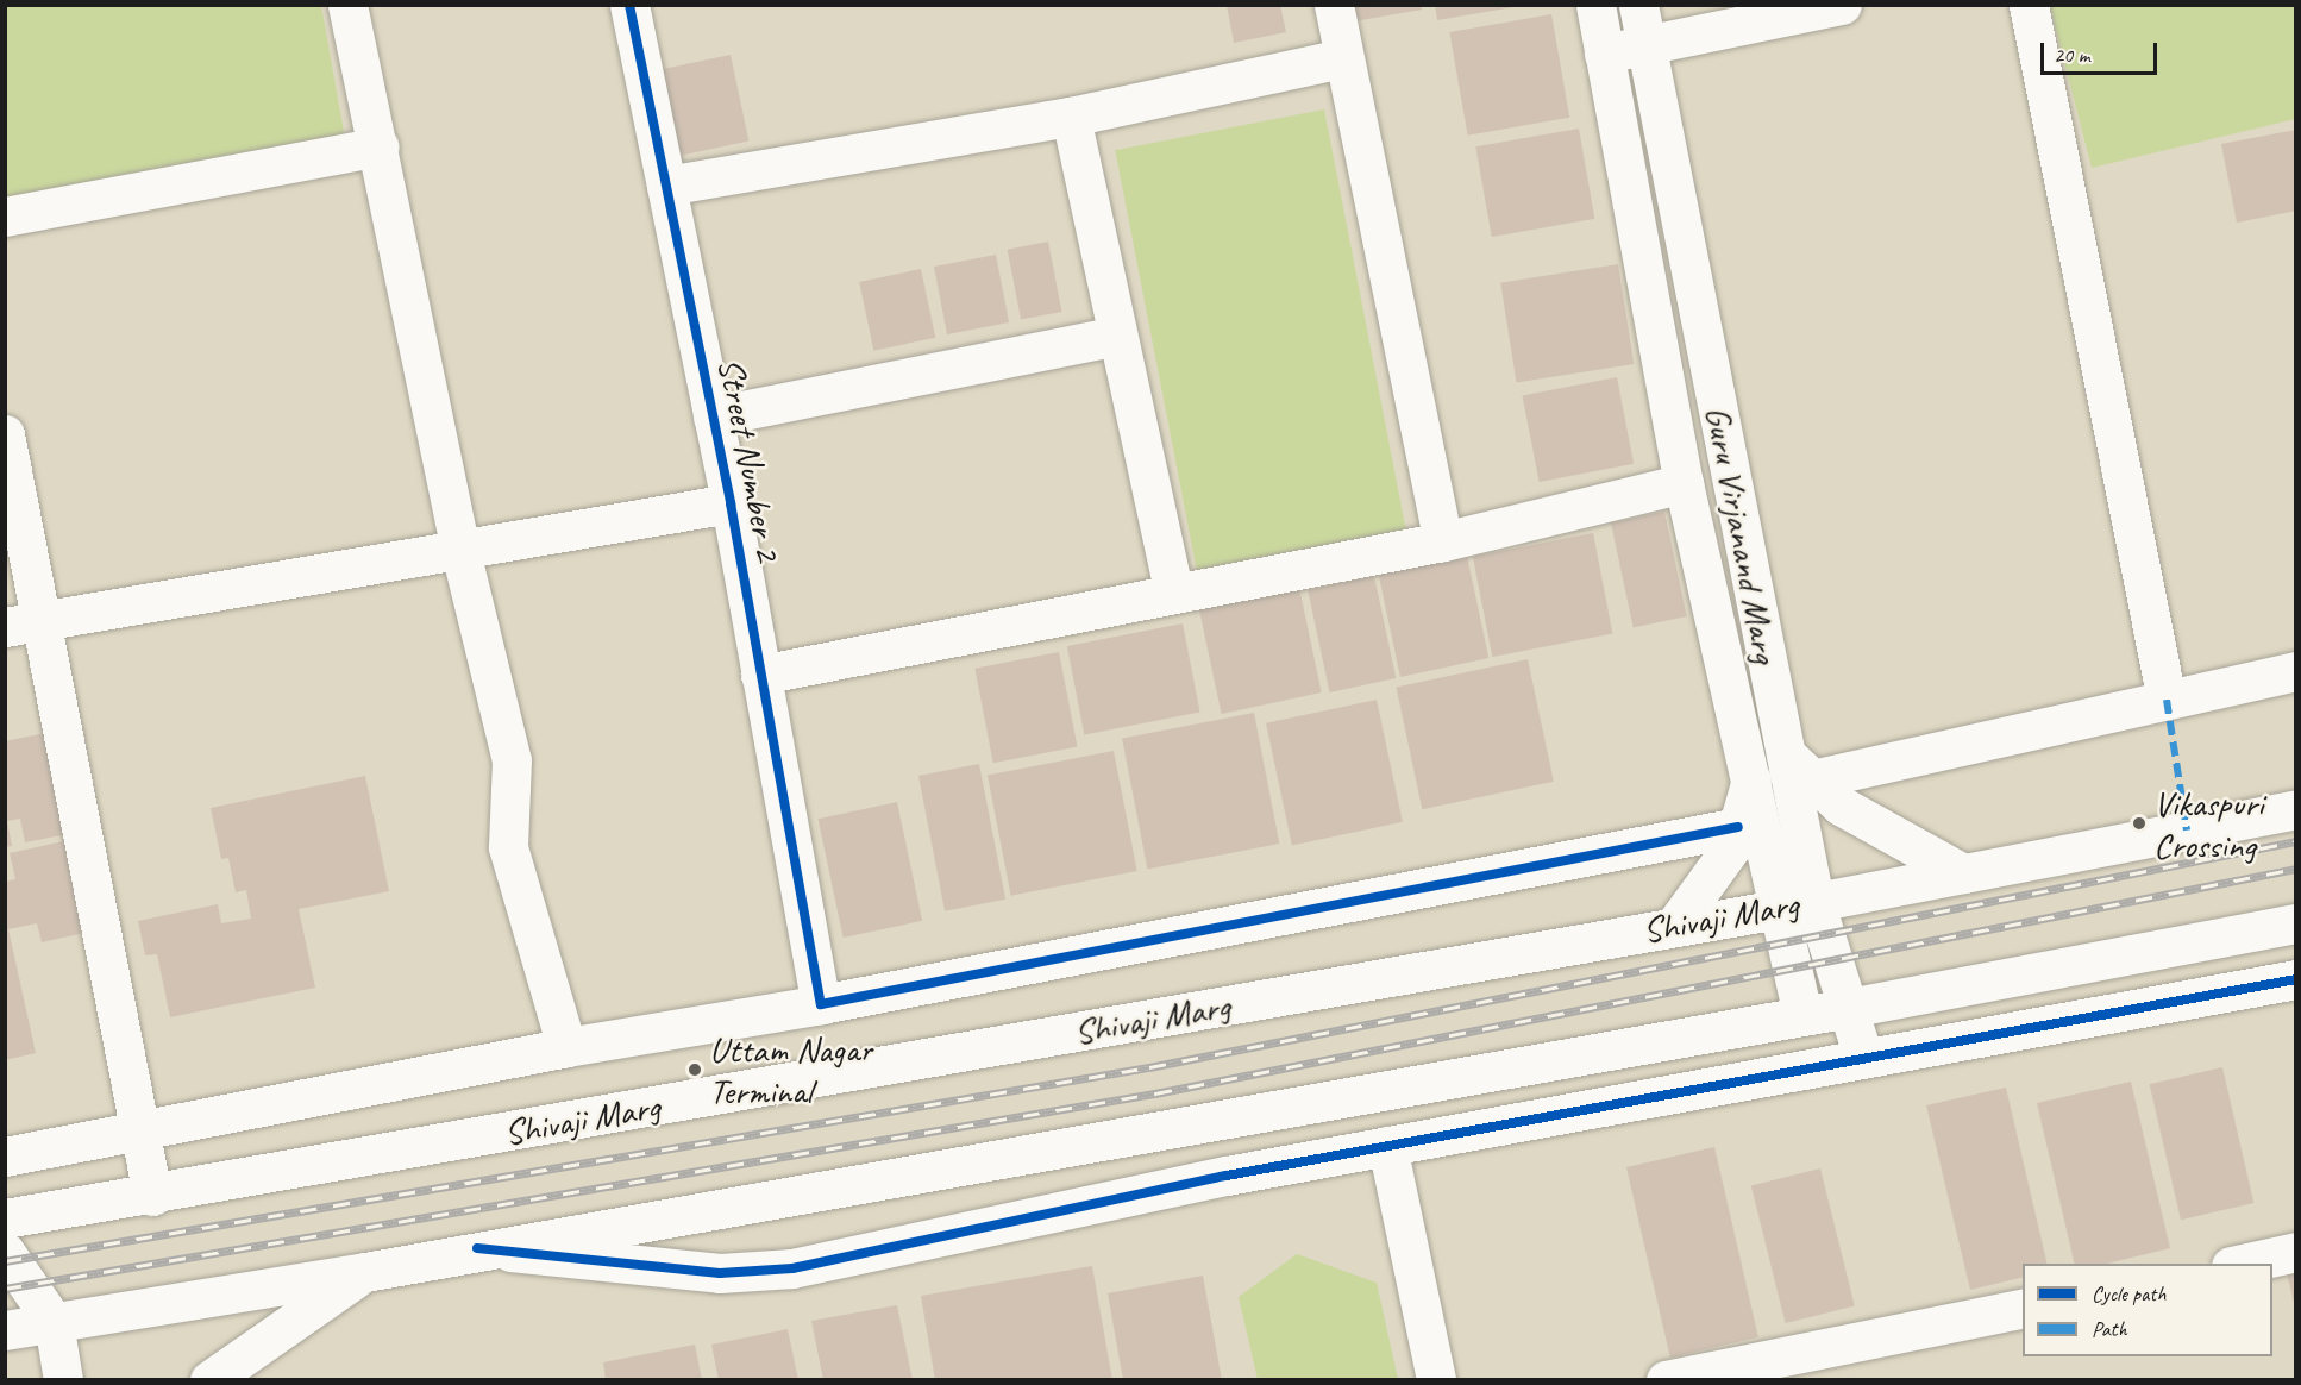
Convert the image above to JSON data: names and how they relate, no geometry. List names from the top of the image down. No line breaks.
{"streets":{"street":["Street Number 2","Guru Virjanand Marg","Shivaji Marg"]},"crossings":[["Guru Virjanand Marg","Shivaji Marg"]],"places":["Vikaspuri Crossing","Uttam Nagar Terminal"],"legend":["Cycle path","Path"],"scale_bar":"20 m"}
